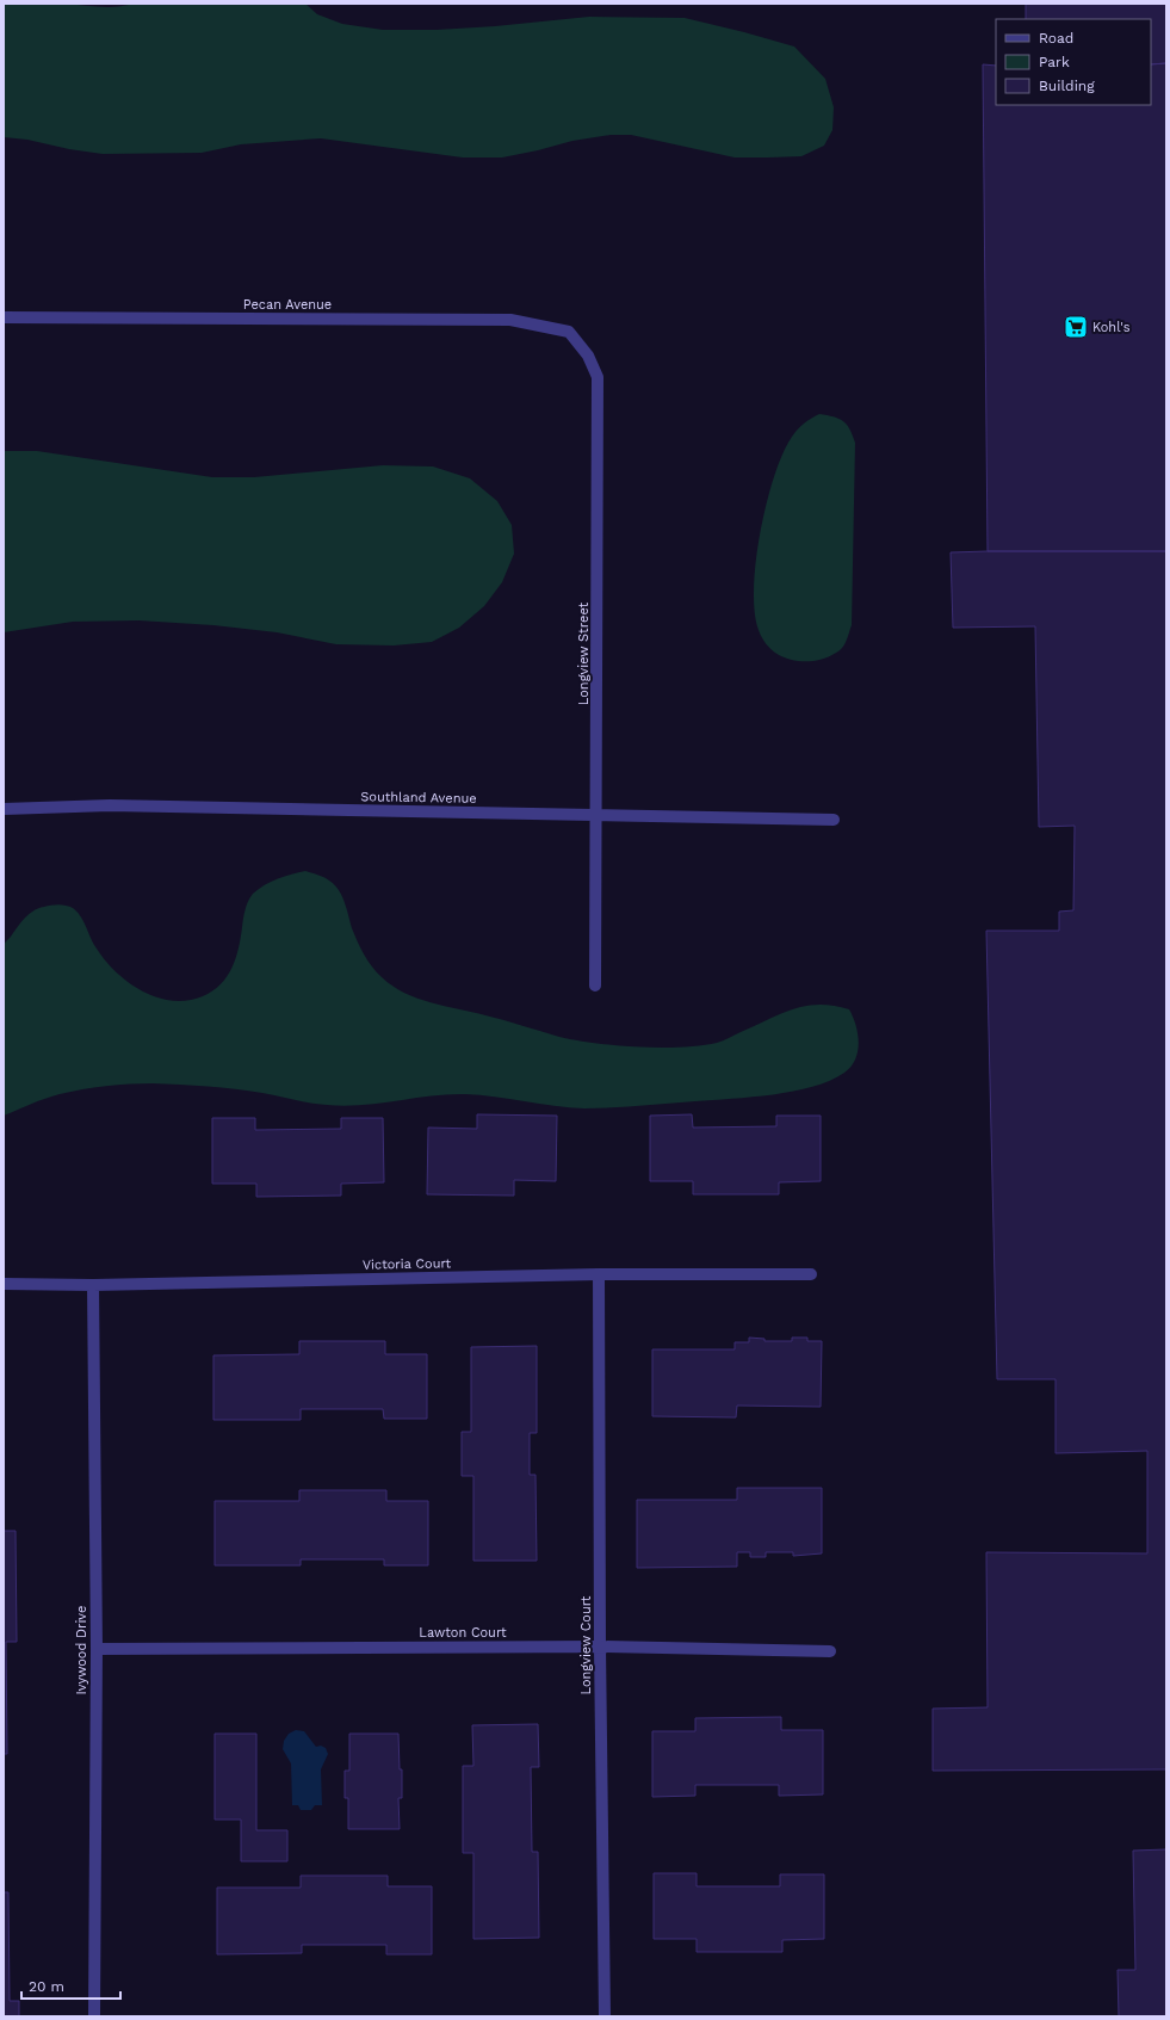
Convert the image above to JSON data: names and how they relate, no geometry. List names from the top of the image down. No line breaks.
{"streets":{"street":["Pecan Avenue","Longview Street","Southland Avenue","Victoria Court","Lawton Court","Longview Court","Ivywood Drive"]},"crossings":[["Pecan Avenue","Longview Street"],["Longview Street","Southland Avenue"],["Victoria Court","Longview Court"],["Victoria Court","Ivywood Drive"],["Lawton Court","Longview Court"],["Lawton Court","Ivywood Drive"]],"places":{"supermarket":["Kohl's"]},"legend":["Road","Park","Building"],"scale_bar":"20 m"}
